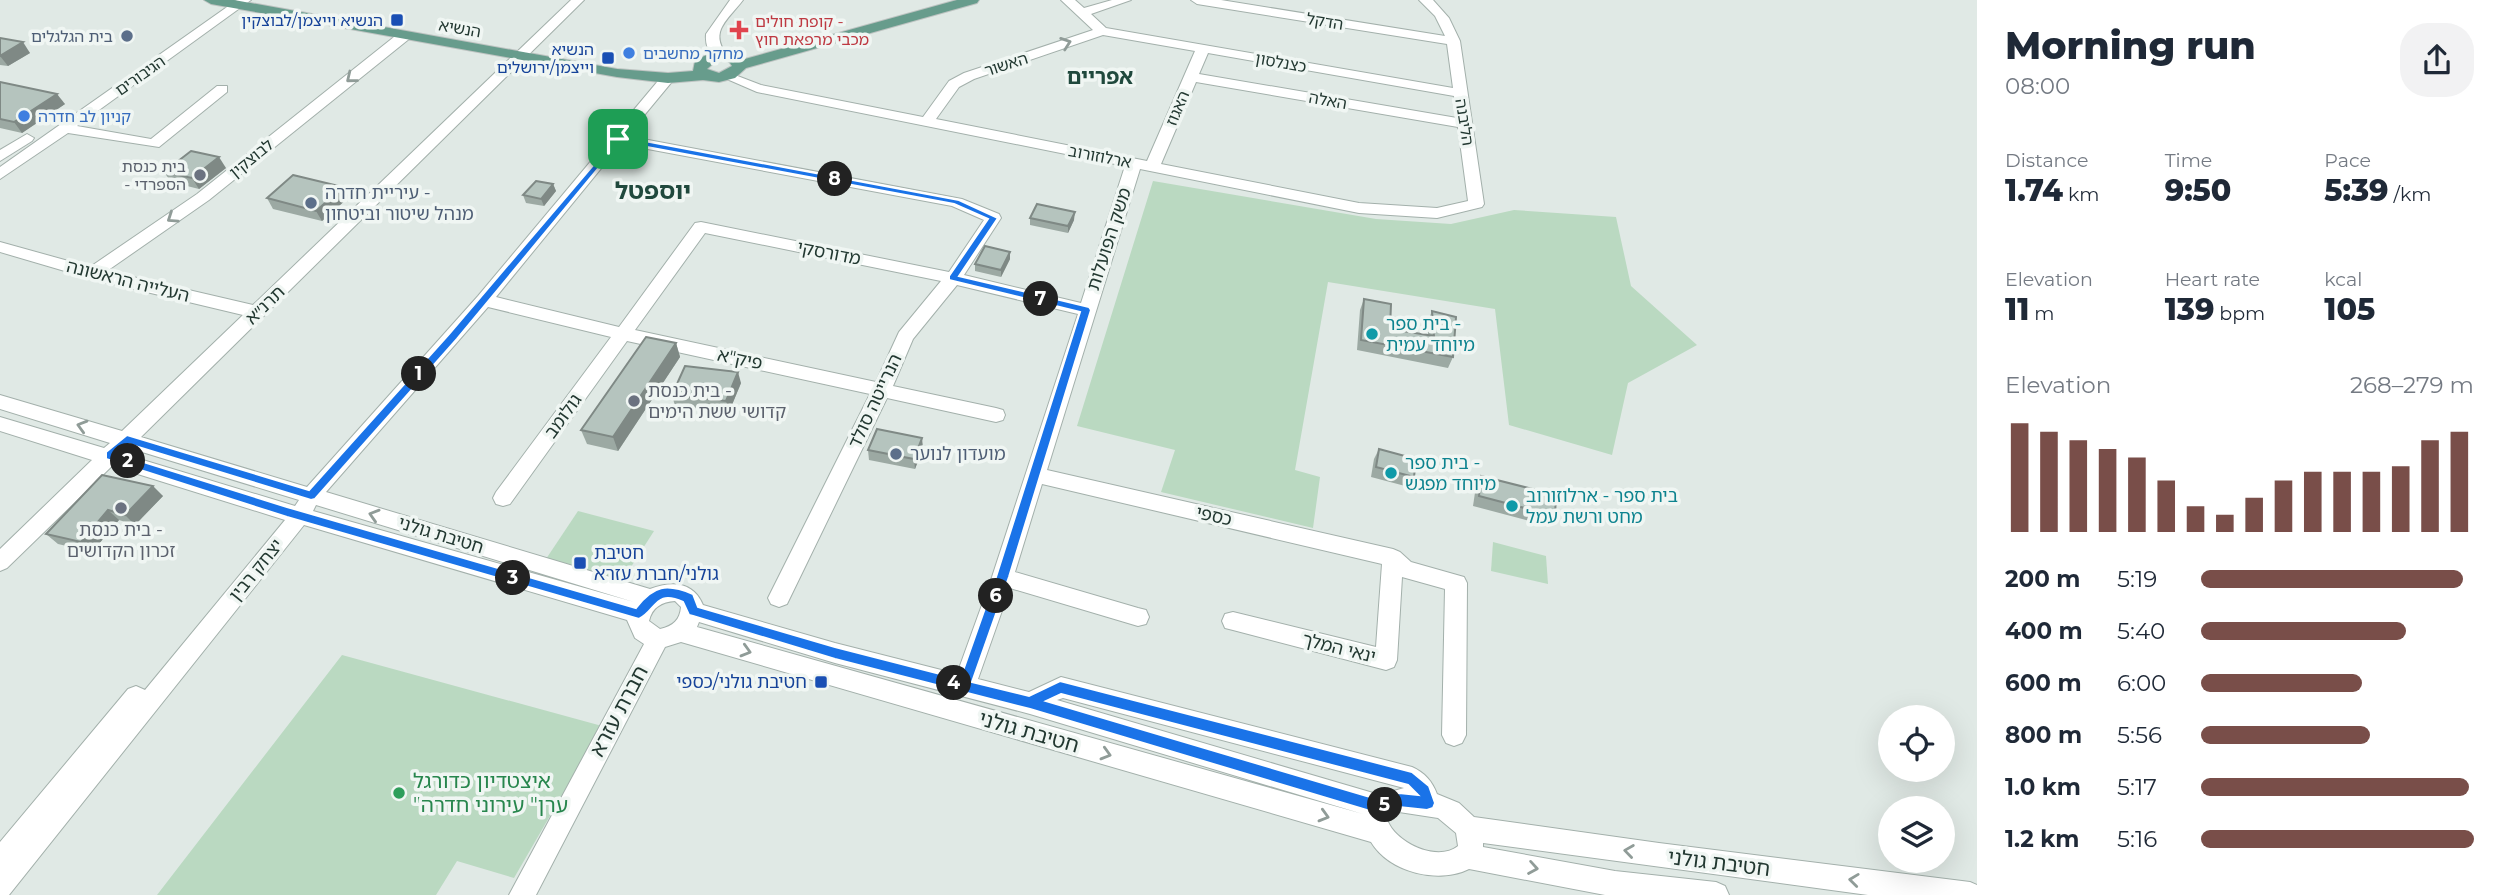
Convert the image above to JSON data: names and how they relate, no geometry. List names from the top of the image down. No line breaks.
{"streets":{"main road":["הנשיא"],"street":["הדקל","כצנלסון","האשור","הגיבורים","האלה","האגוז","הליבנה","ארלוזורוב","לבוצקין","משק הפועלות","מדורסקי","העלייה הראשונה","תרנ״א","פיק\"א","הנרייטה סולד","גולומב","כספי","חטיבת גולני","יצחק רבין","ינאי המלך","חברת עזרא"]},"crossings":[["הדקל","הליבנה"],["הנשיא","הגיבורים"],["הנשיא","לבוצקין"],["הנשיא","תרנ״א"],["כצנלסון","האשור"],["כצנלסון","האגוז"],["כצנלסון","הליבנה"],["האשור","ארלוזורוב"],["האלה","האגוז"],["האלה","הליבנה"],["האגוז","ארלוזורוב"],["הליבנה","ארלוזורוב"],["ארלוזורוב","משק הפועלות"],["לבוצקין","העלייה הראשונה"],["משק הפועלות","מדורסקי"],["משק הפועלות","כספי"],["מדורסקי","פיק\"א"],["מדורסקי","הנרייטה סולד"],["מדורסקי","גולומב"],["העלייה הראשונה","תרנ״א"],["פיק\"א","הנרייטה סולד"],["פיק\"א","גולומב"],["כספי","ינאי המלך"],["חטיבת גולני","יצחק רבין"],["חטיבת גולני","חברת עזרא"]],"one_way":["האשור","לבוצקין"],"districts":["אפריים","יוספטל"],"places":{"transit":["הנשיא וייצמן/לבוצקין","הנשיא וייצמן/ירושלים","חטיבת גולני/חברת עזרא","חטיבת גולני/כספי"],"health":["קופת חולים - מכבי מרפאת חוץ"],"other":["בית הגלגלים","מחקר מחשבים","קניון לב חדרה","בית כנסת - הספרדי","עיריית חדרה - מנהל שיטור וביטחון","בית ספר - מיוחד עמית","בית כנסת - קדושי ששת הימים","מועדון לנוער","בית ספר - מיוחד מפגש","בית ספר - ארלוזורוב מחט ורשת עמל","בית כנסת - זכרון הקדושים","איצטדיון כדורגל \"ערן\" עירוני חדרה"]},"page":{"heading":["Morning run","08:00"],"stats":[["Distance","1.74 km"],["Time","9:50"],["Pace","5:39 /km"],["Elevation","11 m"],["Heart rate","139 bpm"],["kcal","105"]],"pins":["8","7","1","2","3","6","4","5"],"chart":["Elevation","268–279 m"],"list":[{"name":"200 m","note":"5:19"},{"name":"400 m","note":"5:40"},{"name":"600 m","note":"6:00"},{"name":"800 m","note":"5:56"},{"name":"1.0 km","note":"5:17"},{"name":"1.2 km","note":"5:16"}]}}
